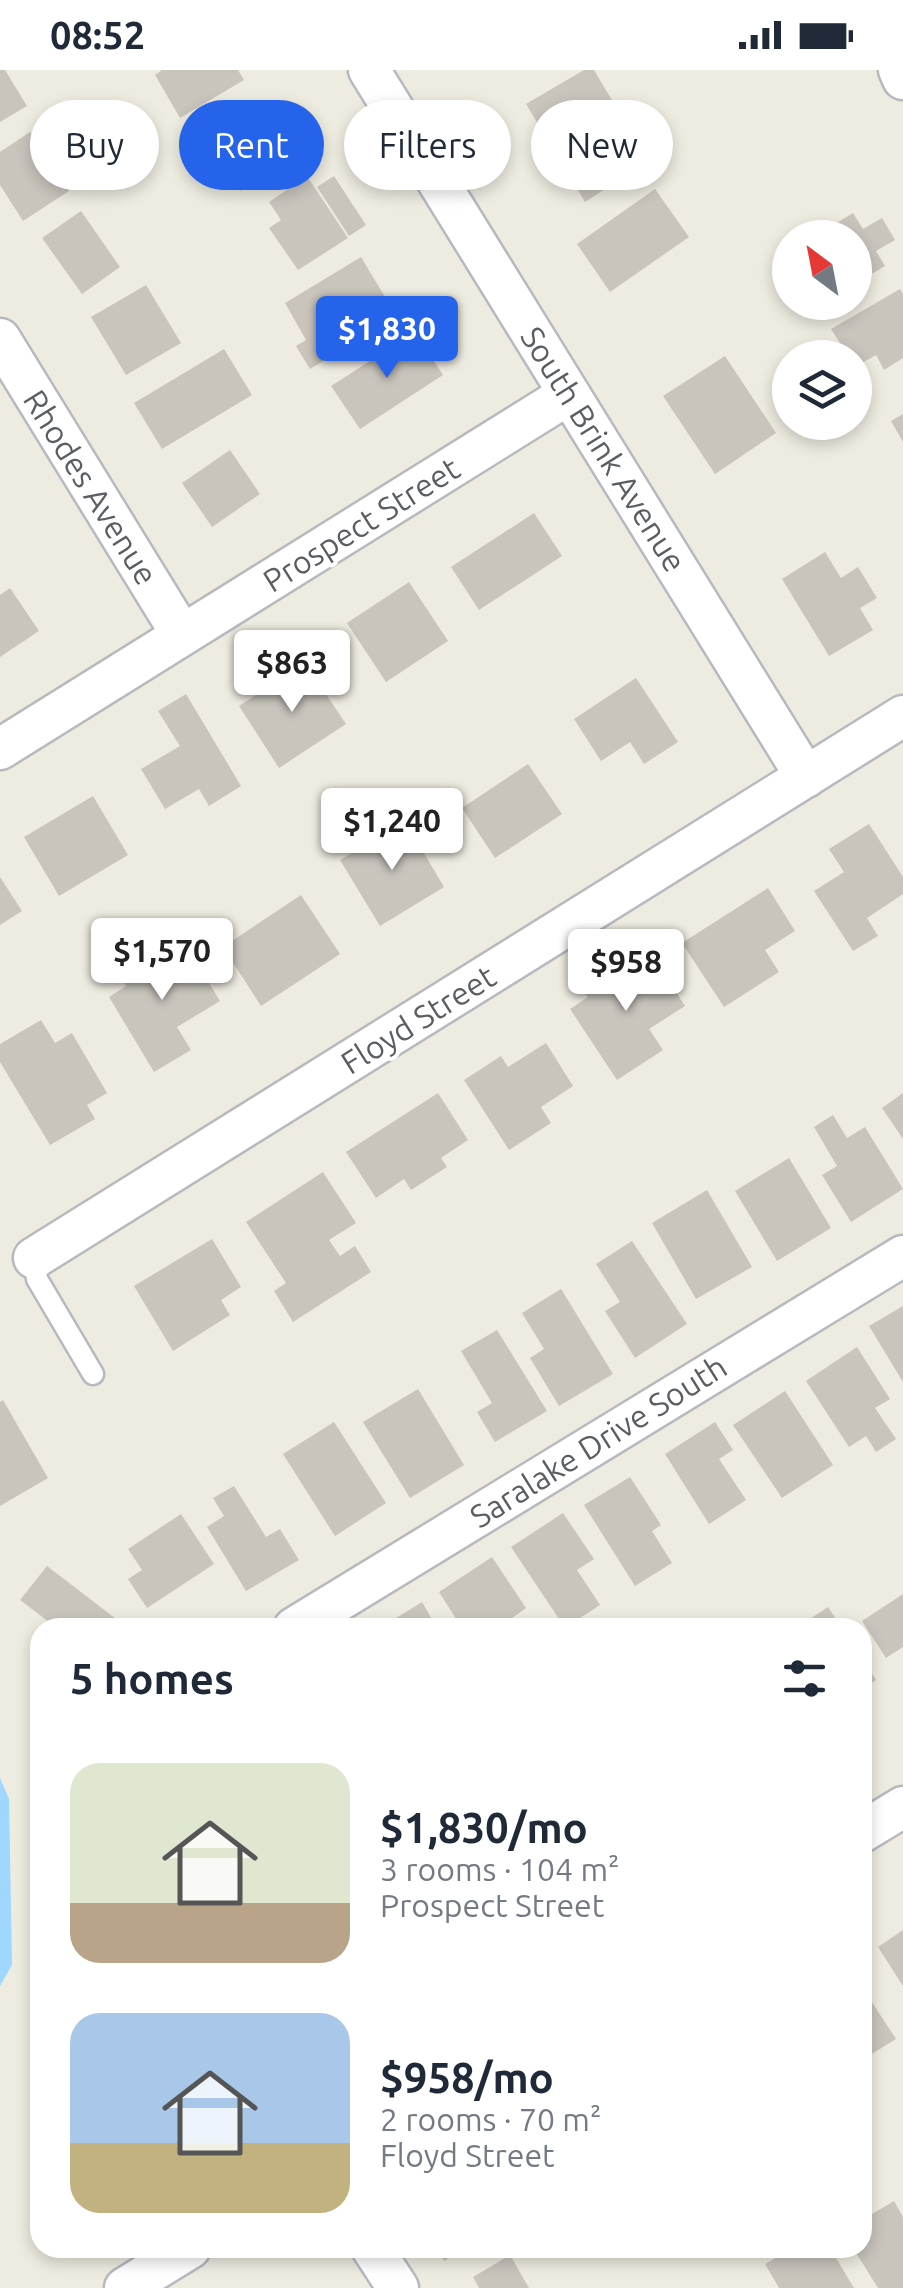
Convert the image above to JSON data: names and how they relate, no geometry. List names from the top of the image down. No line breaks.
{"streets":{"street":["South Brink Avenue","Rhodes Avenue","Prospect Street","Floyd Street","Saralake Drive South"]},"crossings":[["South Brink Avenue","Prospect Street"],["South Brink Avenue","Floyd Street"],["Rhodes Avenue","Prospect Street"]],"north":"top left","page":{"status":"08:52","chip":["Buy","Rent","Filters","New"],"price":["$1,830","$863","$1,240","$1,570","$958"],"heading":"5 homes","list":[{"name":"$1,830/mo","note":"3 rooms · 104 m² · Prospect Street"},{"name":"$958/mo","note":"2 rooms · 70 m² · Floyd Street"}]}}
